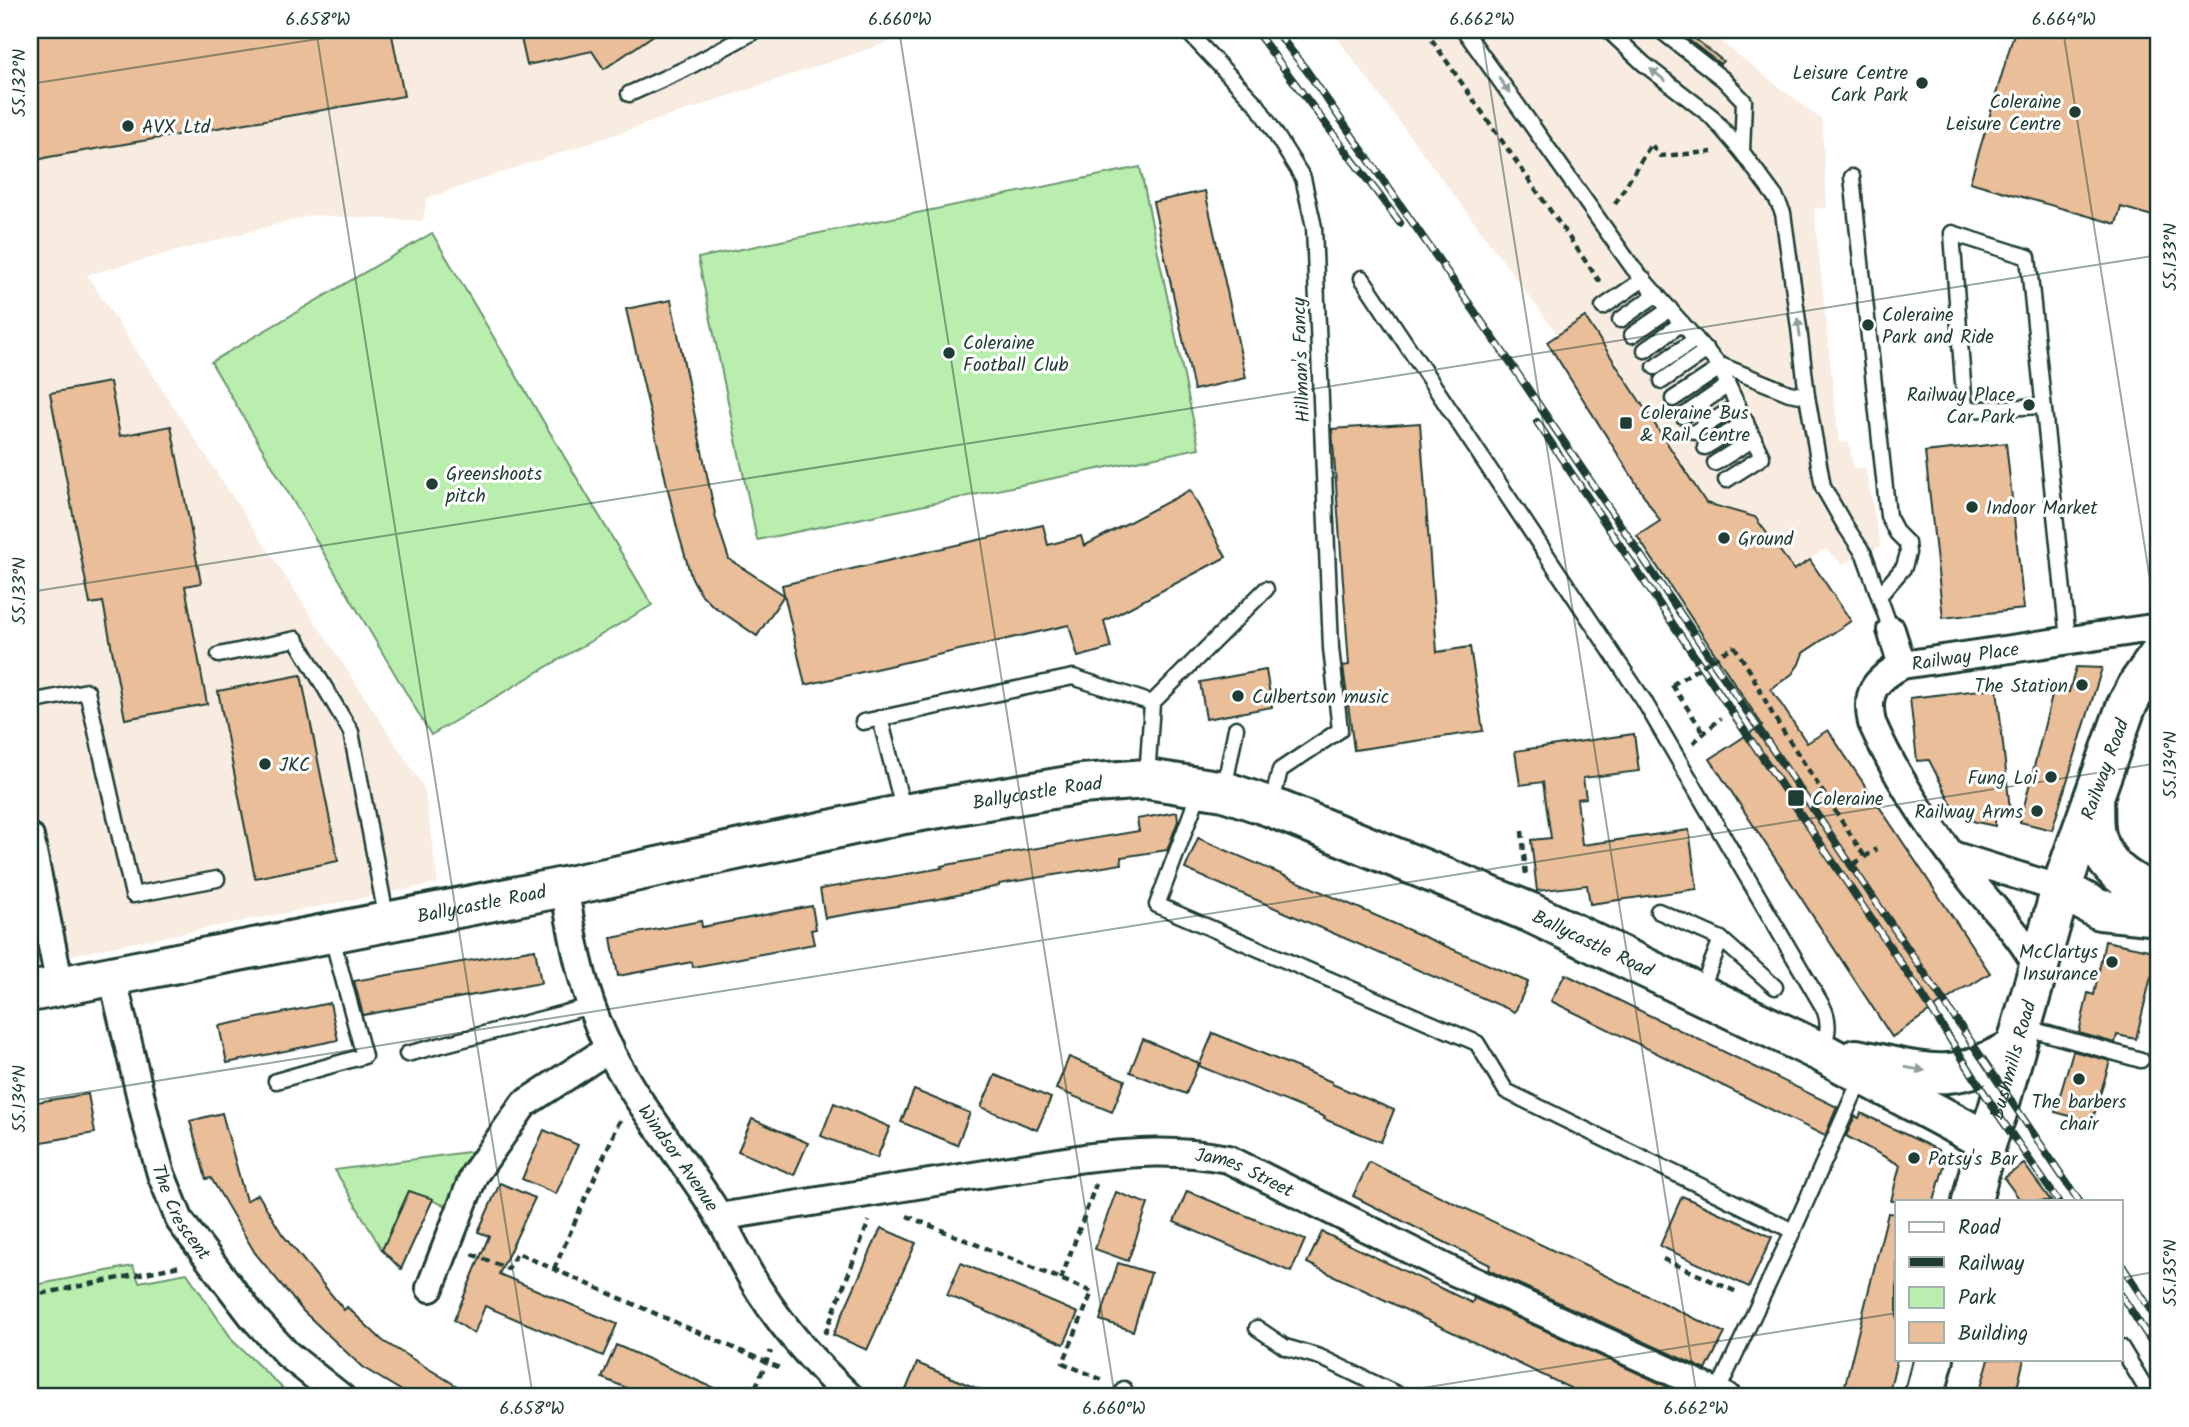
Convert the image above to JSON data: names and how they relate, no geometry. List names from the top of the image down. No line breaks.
{"streets":{"main road":["Railway Road","Ballycastle Road","Bushmills Road"],"street":["Railway Place","Windsor Avenue","James Street","The Crescent"],"lane":["Hillman's Fancy"]},"crossings":[["Hillman's Fancy","Ballycastle Road"],["Railway Place","Bushmills Road"],["Railway Road","Bushmills Road"],["Ballycastle Road","Bushmills Road"],["Ballycastle Road","Windsor Avenue"],["Ballycastle Road","The Crescent"],["Windsor Avenue","James Street"]],"places":{"other":["Leisure Centre Cark Park","Coleraine Leisure Centre","AVX Ltd","Coleraine Park and Ride","Coleraine Football Club","Railway Place Car Park","Greenshoots pitch","Indoor Market","Ground","The Station","Culbertson music","JKC","Fung Loi","Railway Arms","McClartys Insurance","The barbers chair","Patsy's Bar"],"transit":["Coleraine Bus & Rail Centre","Coleraine"]},"legend":["Road","Railway","Park","Building"],"coordinates":["6.658°W","6.660°W","6.662°W","6.664°W","55.132°N","55.133°N","55.134°N","55.135°N"]}
